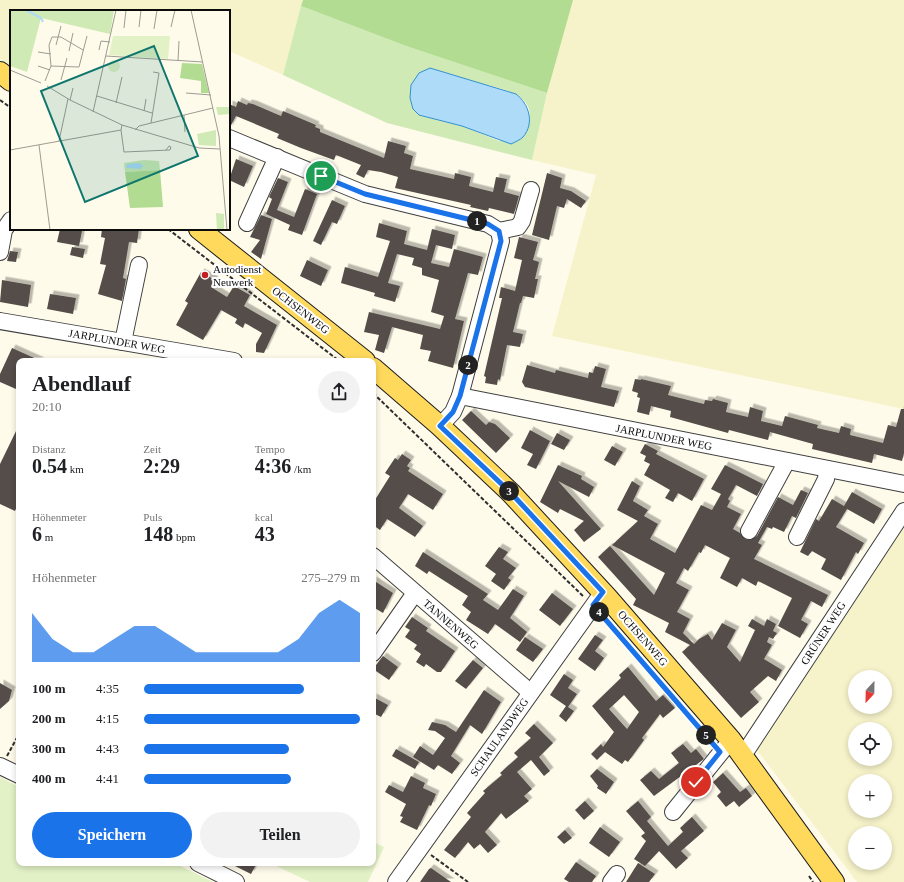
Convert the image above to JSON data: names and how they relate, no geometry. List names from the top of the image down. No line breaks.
{"streets":{"main road":["OCHSENWEG"],"street":["JARPLUNDER WEG","TANNENWEG","GRÜNER WEG","SCHAULANDWEG"]},"crossings":[["OCHSENWEG","GRÜNER WEG"],["OCHSENWEG","SCHAULANDWEG"],["TANNENWEG","SCHAULANDWEG"]],"places":["Autodienst Neuwerk"],"north":"bottom","page":{"pins":["1","2","3","4","5"],"heading":["Abendlauf","20:10"],"stats":[["Distanz","0.54 km"],["Zeit","2:29"],["Tempo","4:36 /km"],["Höhenmeter","6 m"],["Puls","148 bpm"],["kcal","43"]],"chart":["Höhenmeter","275–279 m"],"map_buttons":["+","−"],"list":[{"name":"100 m","note":"4:35"},{"name":"200 m","note":"4:15"},{"name":"300 m","note":"4:43"},{"name":"400 m","note":"4:41"}],"buttons":["Speichern","Teilen"]}}
